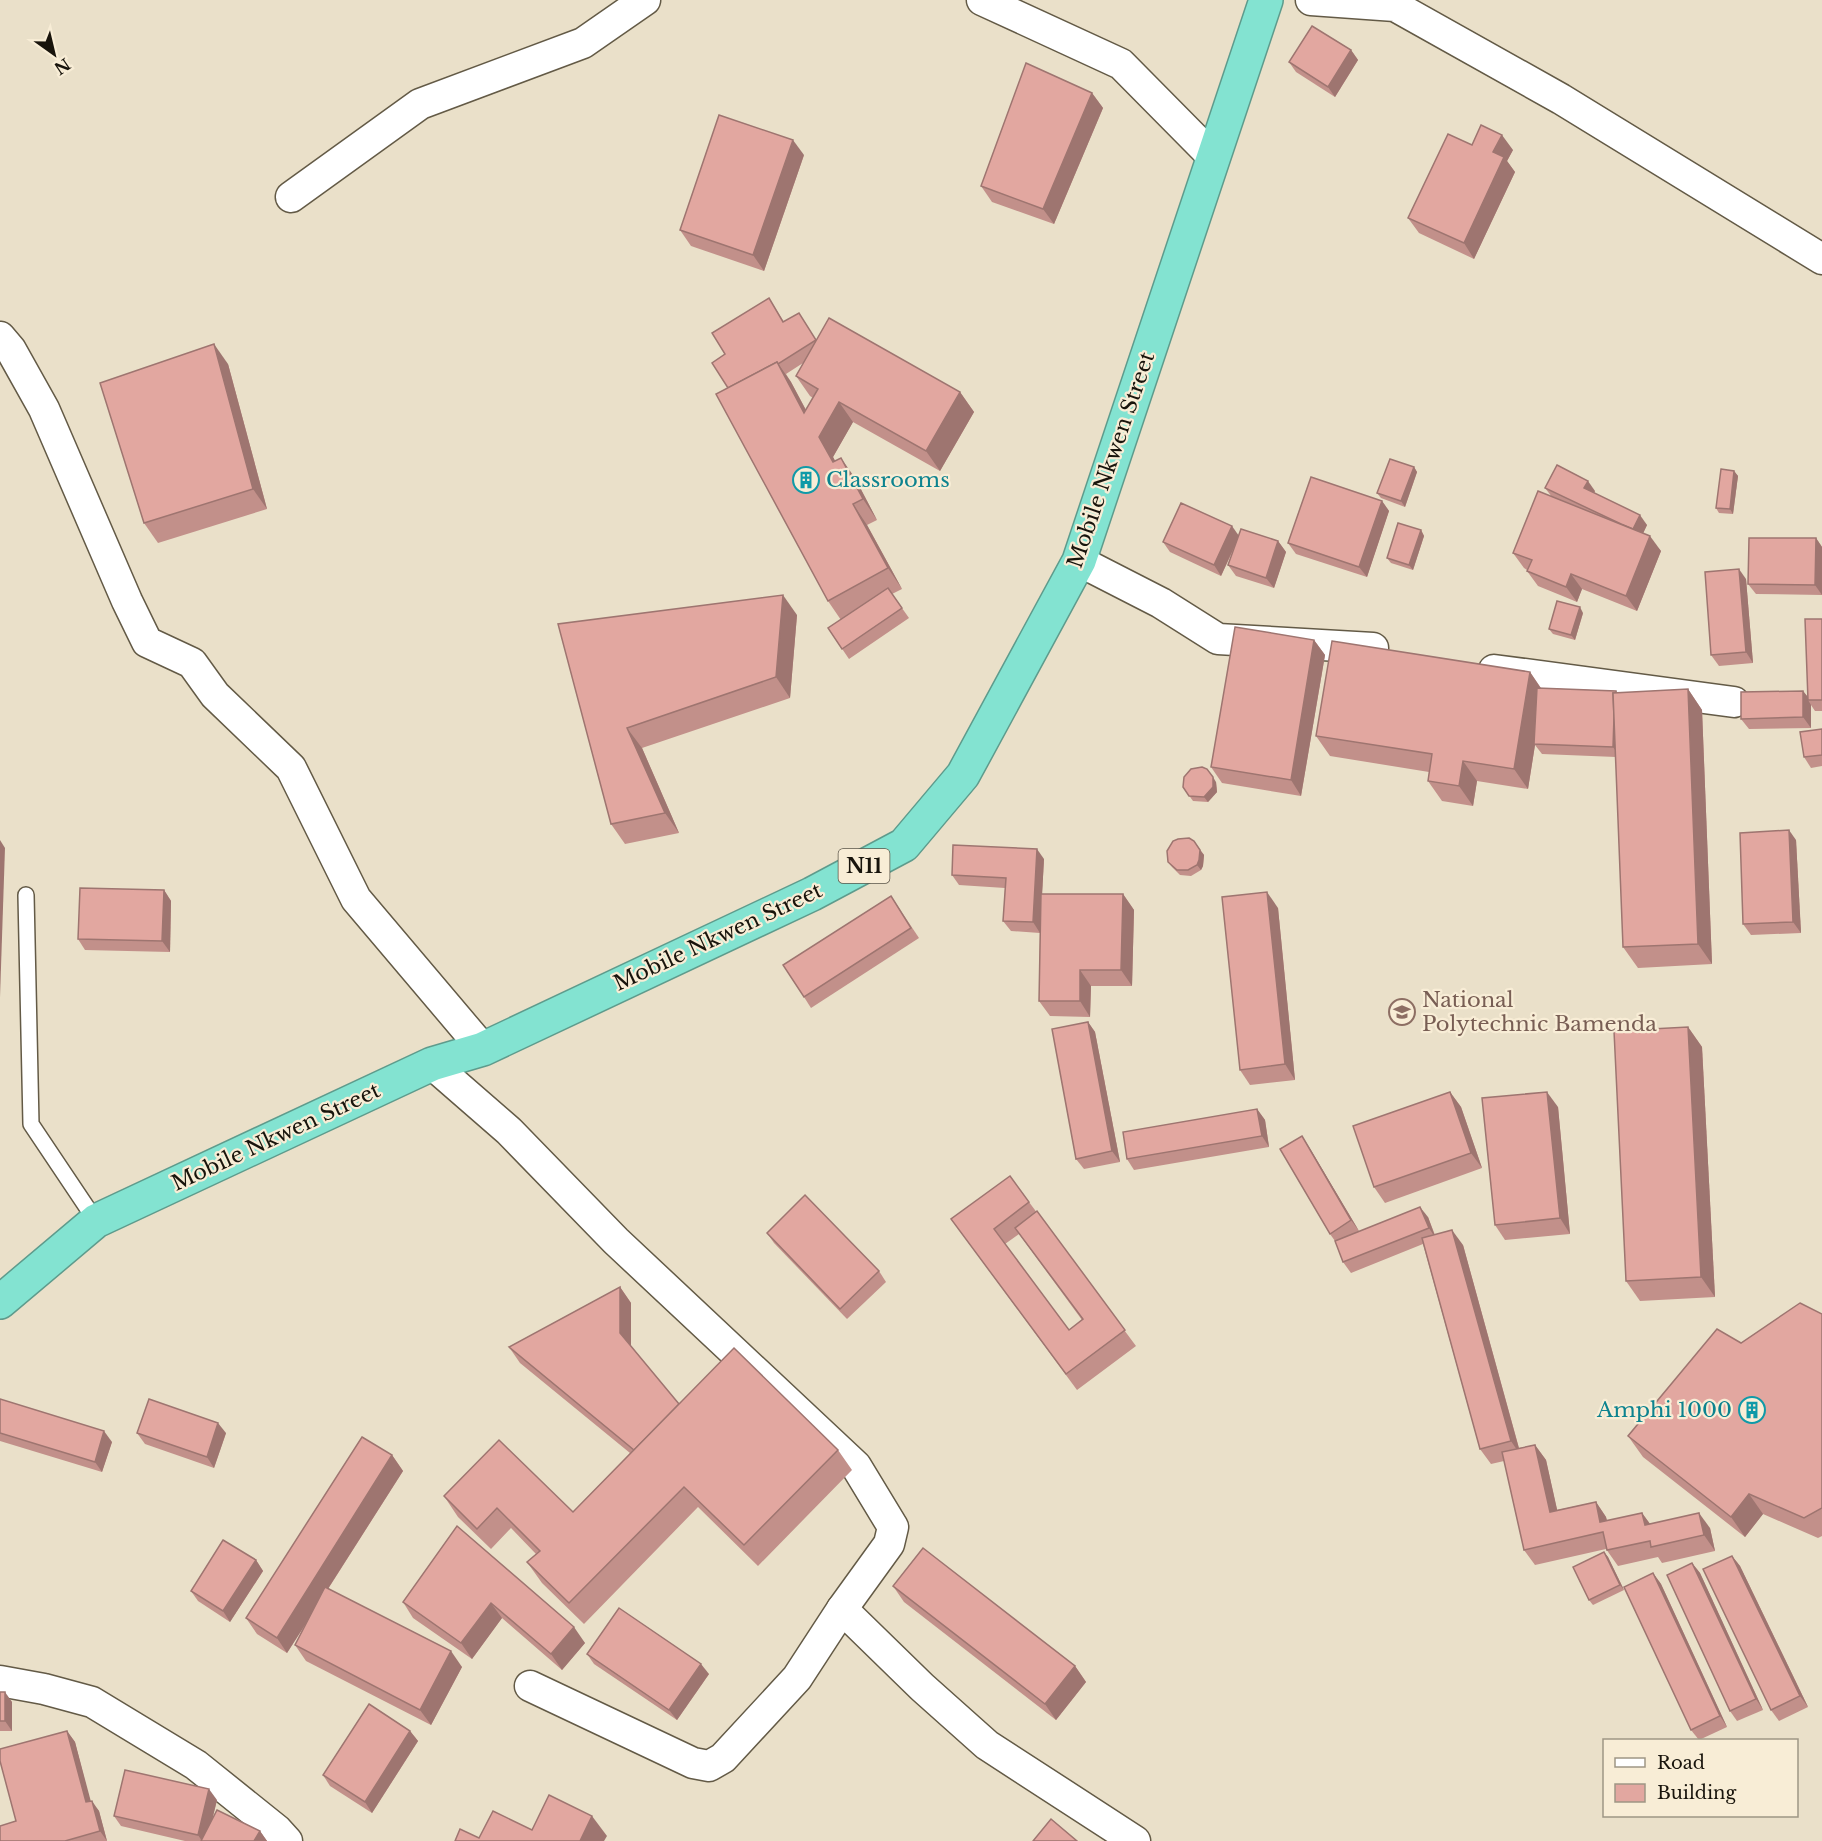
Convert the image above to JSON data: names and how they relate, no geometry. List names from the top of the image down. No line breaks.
{"streets":{"highway":["Mobile Nkwen Street","N11"]},"places":{"building":["Classrooms","Amphi 1000"],"school or university":["National Polytechnic Bamenda"]},"legend":["Road","Building"],"north":"bottom right"}
